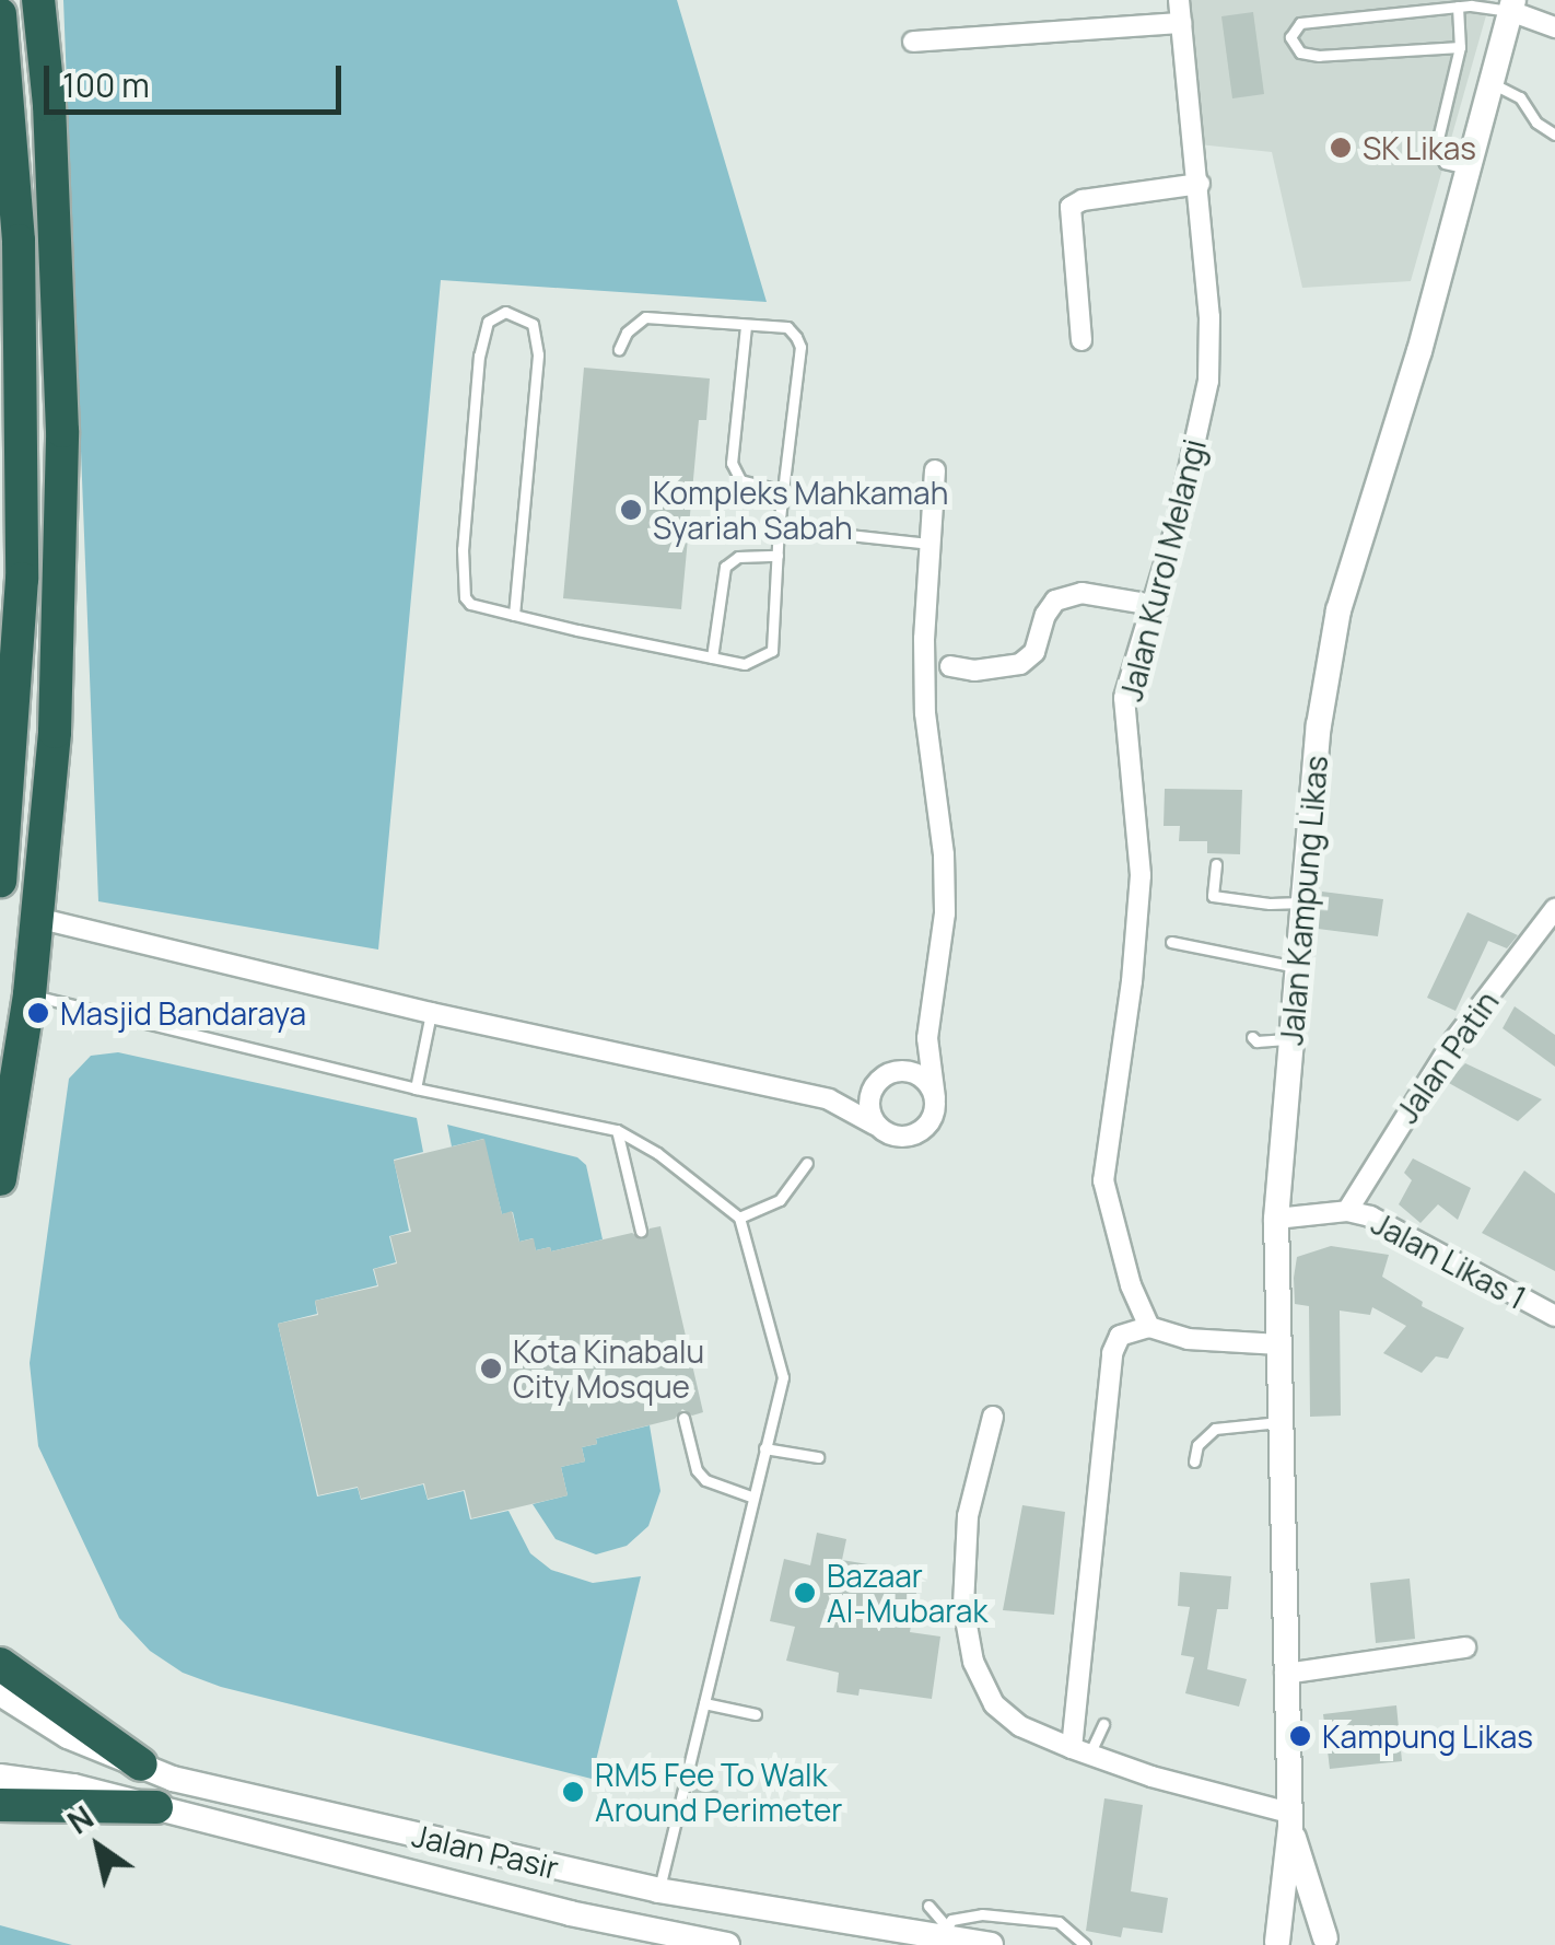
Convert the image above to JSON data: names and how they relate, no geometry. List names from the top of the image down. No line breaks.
{"streets":{"main road":["Jalan Kampung Likas","Jalan Pasir"],"street":["Jalan Kurol Melangi","Jalan Patin","Jalan Likas 1"]},"crossings":[["Jalan Kampung Likas","Jalan Likas 1"],["Jalan Patin","Jalan Likas 1"]],"places":["SK Likas","Kompleks Mahkamah Syariah Sabah","Masjid Bandaraya","Kota Kinabalu City Mosque","Bazaar Al-Mubarak","Kampung Likas","RM5 Fee To Walk Around Perimeter"],"scale_bar":"100 m","north":"top left"}
